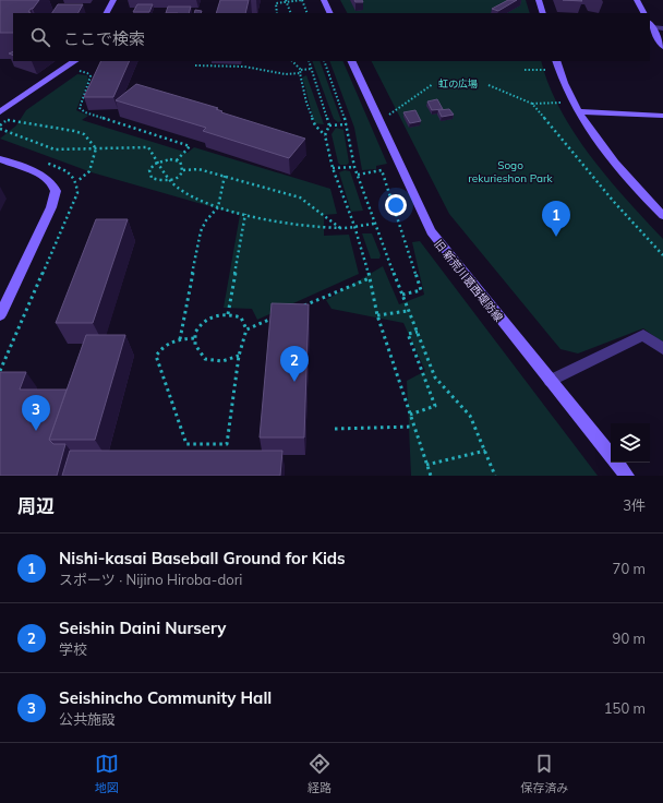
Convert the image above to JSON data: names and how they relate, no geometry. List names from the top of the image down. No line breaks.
{"streets":{"street":["旧 新荒川葛西堤防線"]},"parks":["虹の広場","Sogo rekurieshon Park"],"page":{"search":"ここで検索","pins":["1","2","3"],"heading":["周辺","3件"],"list":[{"mark":"1","name":"Nishi-kasai Baseball Ground for Kids","note":"スポーツ · Nijino Hiroba-dori","value":"70 m"},{"mark":"2","name":"Seishin Daini Nursery","note":"学校","value":"90 m"},{"mark":"3","name":"Seishincho Community Hall","note":"公共施設","value":"150 m"}],"nav":["地図","経路","保存済み"]}}
